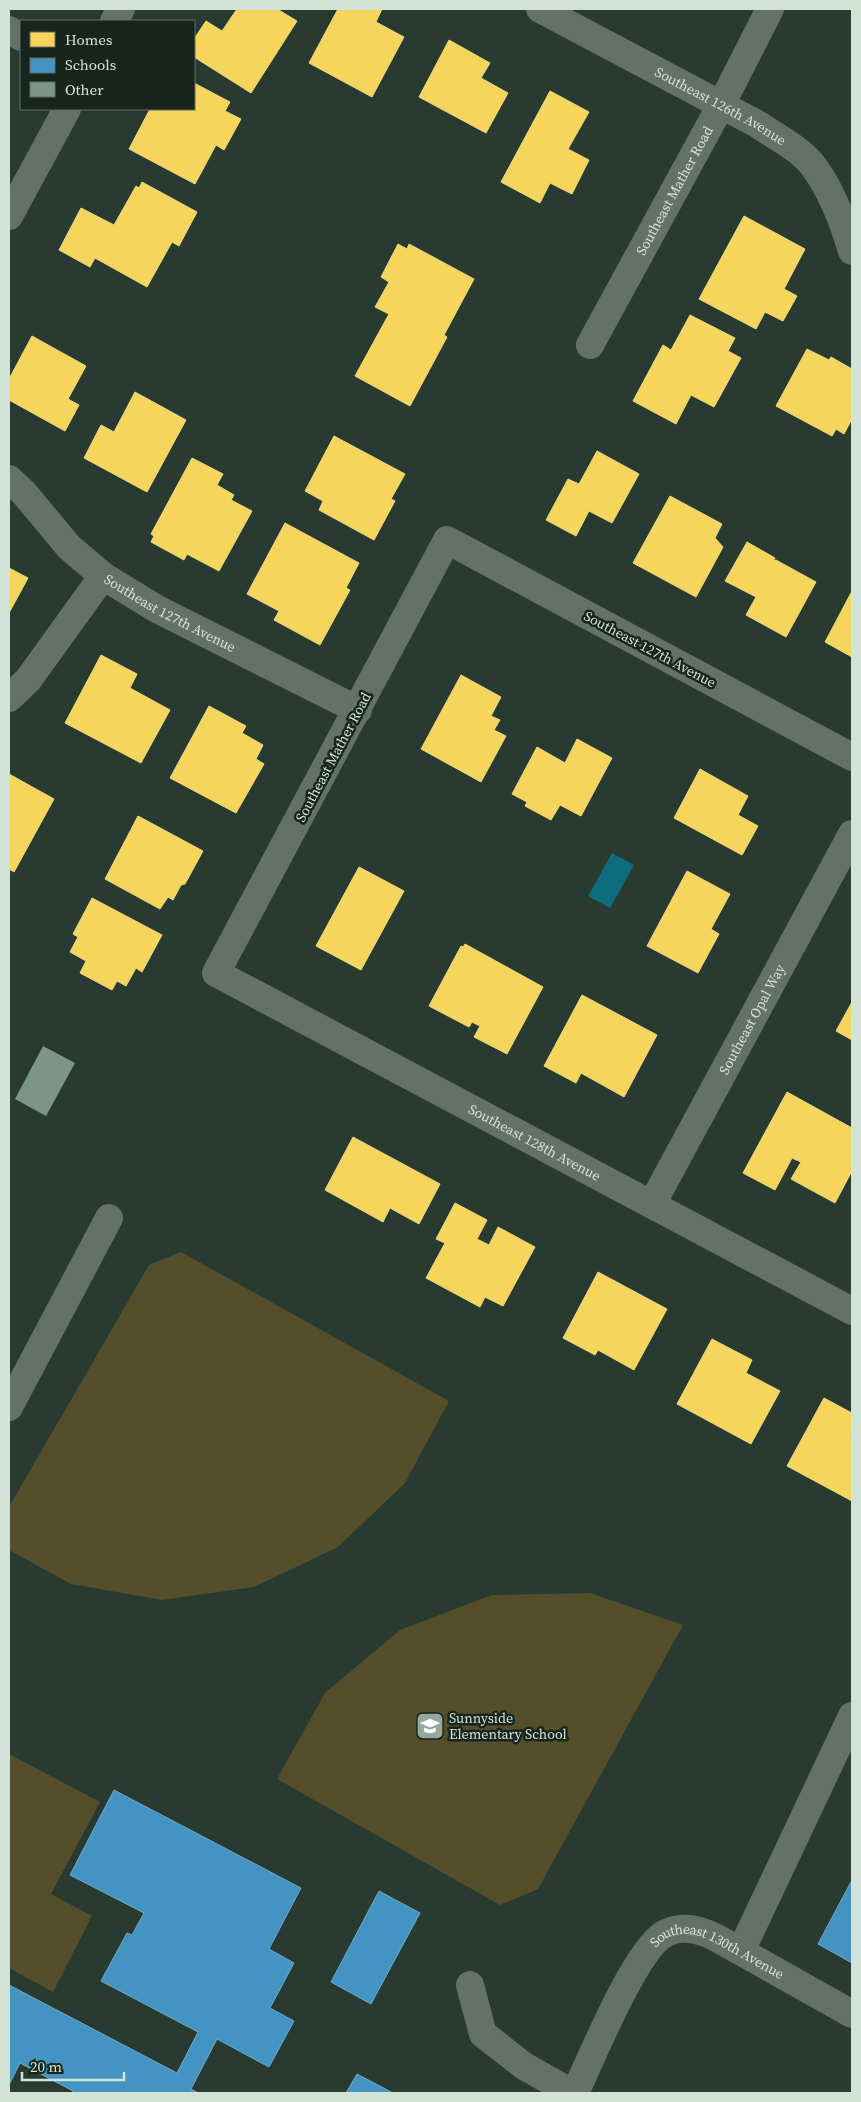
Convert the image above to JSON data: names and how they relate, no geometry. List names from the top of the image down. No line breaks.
{"streets":{"street":["Southeast 126th Avenue","Southeast Mather Road","Southeast 127th Avenue","Southeast Opal Way","Southeast 128th Avenue","Southeast 130th Avenue"]},"crossings":[["Southeast 126th Avenue","Southeast Mather Road"],["Southeast Mather Road","Southeast 127th Avenue"],["Southeast Mather Road","Southeast 128th Avenue"],["Southeast Opal Way","Southeast 128th Avenue"]],"places":{"school or university":["Sunnyside Elementary School"]},"legend":["Homes","Schools","Other"],"scale_bar":"20 m"}
